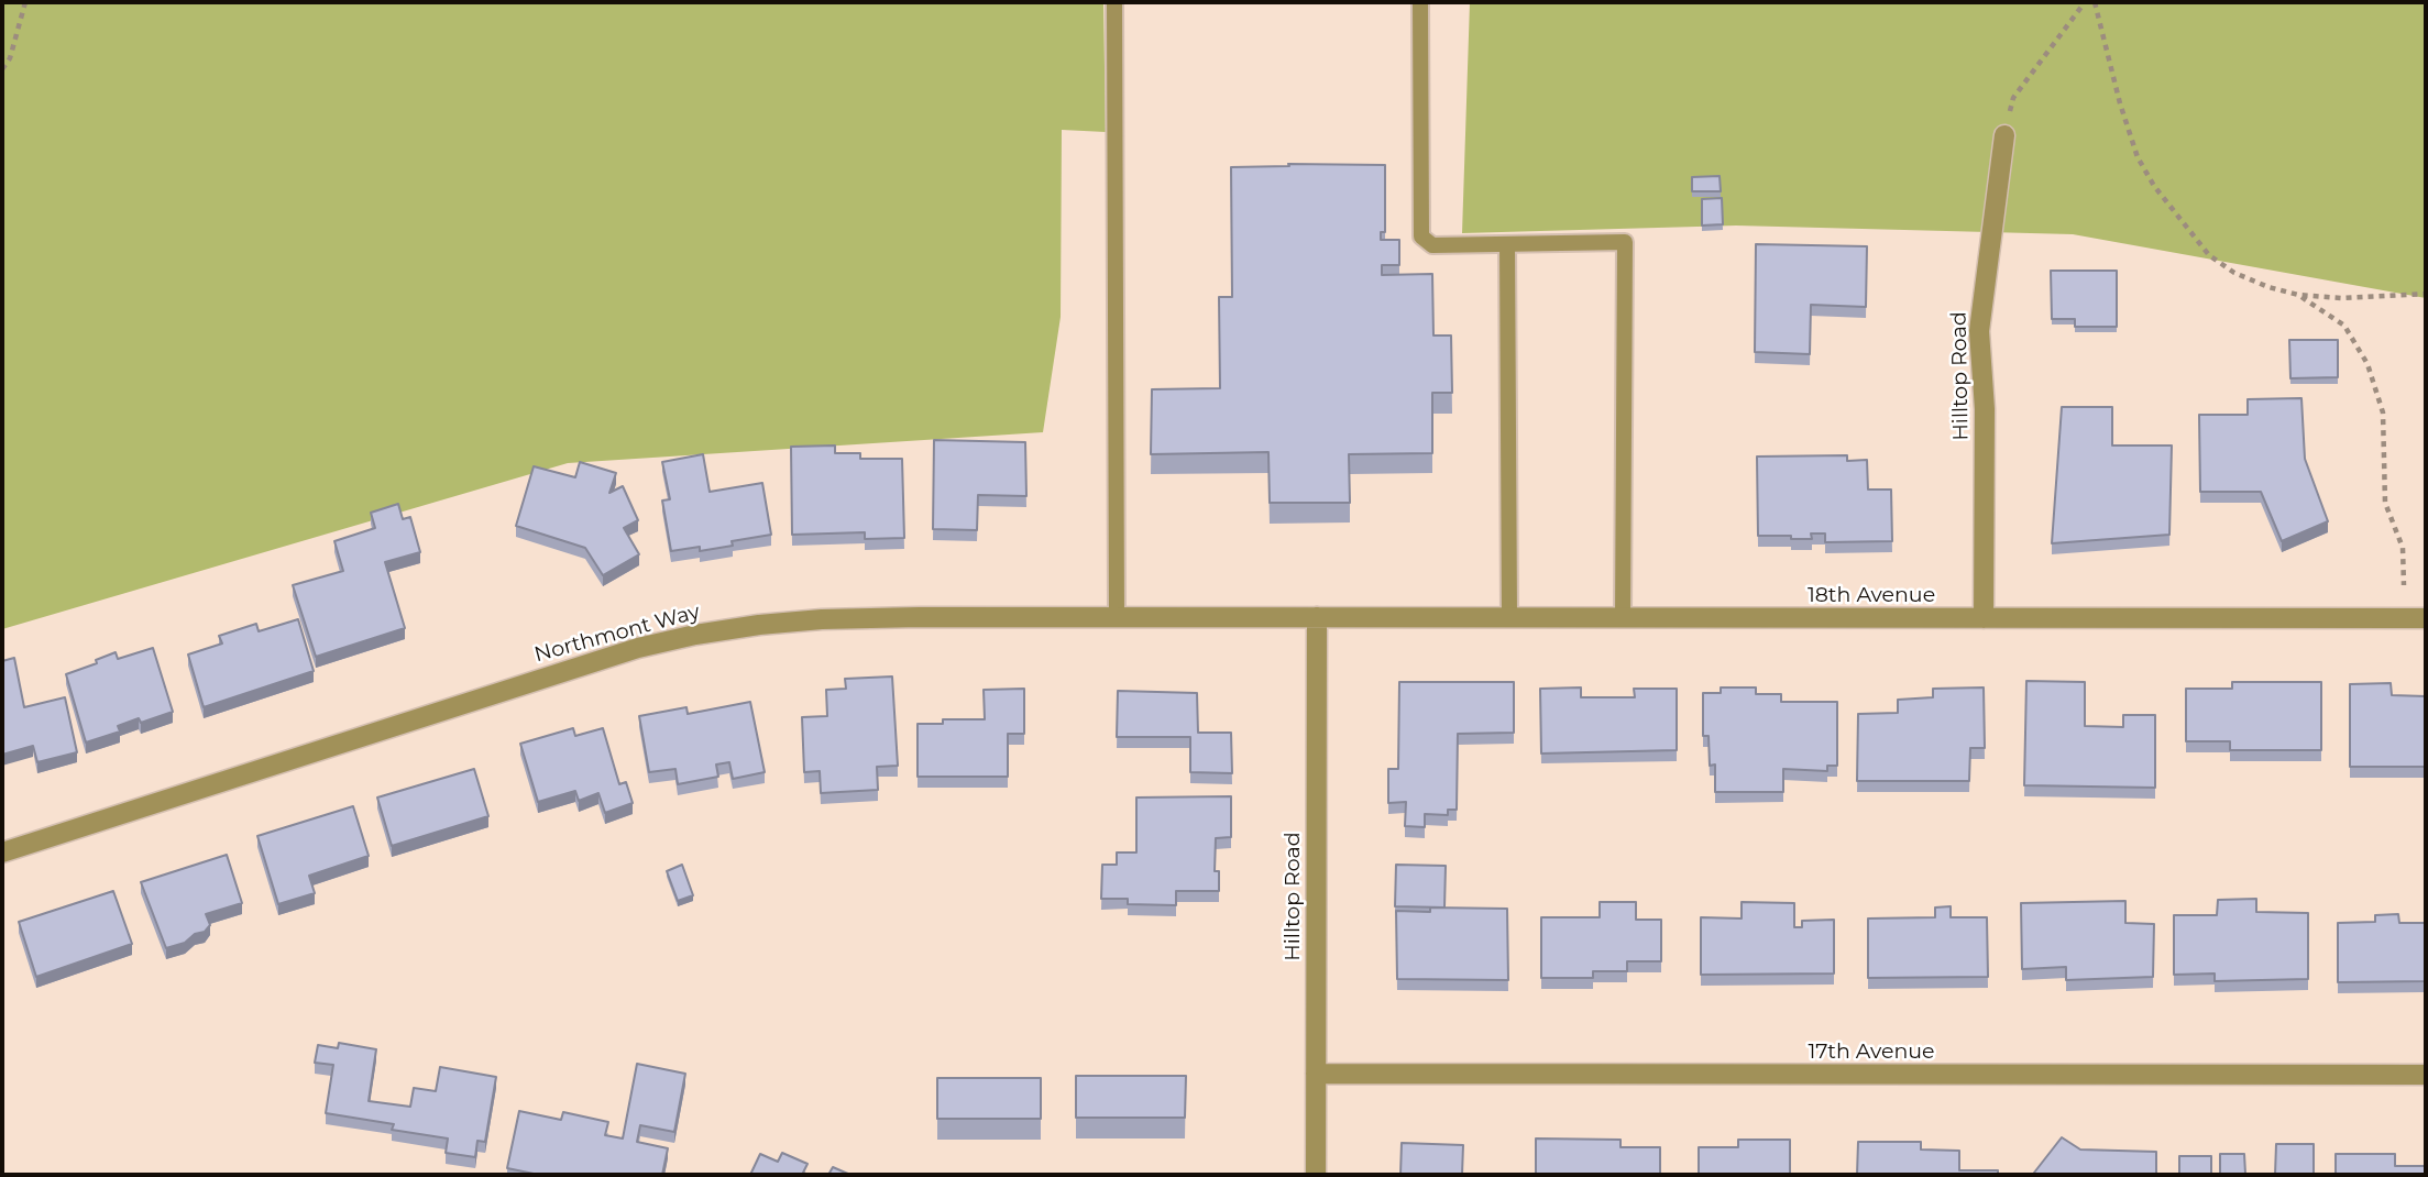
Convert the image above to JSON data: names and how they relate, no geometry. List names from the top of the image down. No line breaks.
{"streets":{"street":["Hilltop Road","18th Avenue","Northmont Way","17th Avenue"]},"crossings":[["Hilltop Road","18th Avenue"],["Hilltop Road","Northmont Way"],["Hilltop Road","17th Avenue"],["18th Avenue","Northmont Way"]]}
